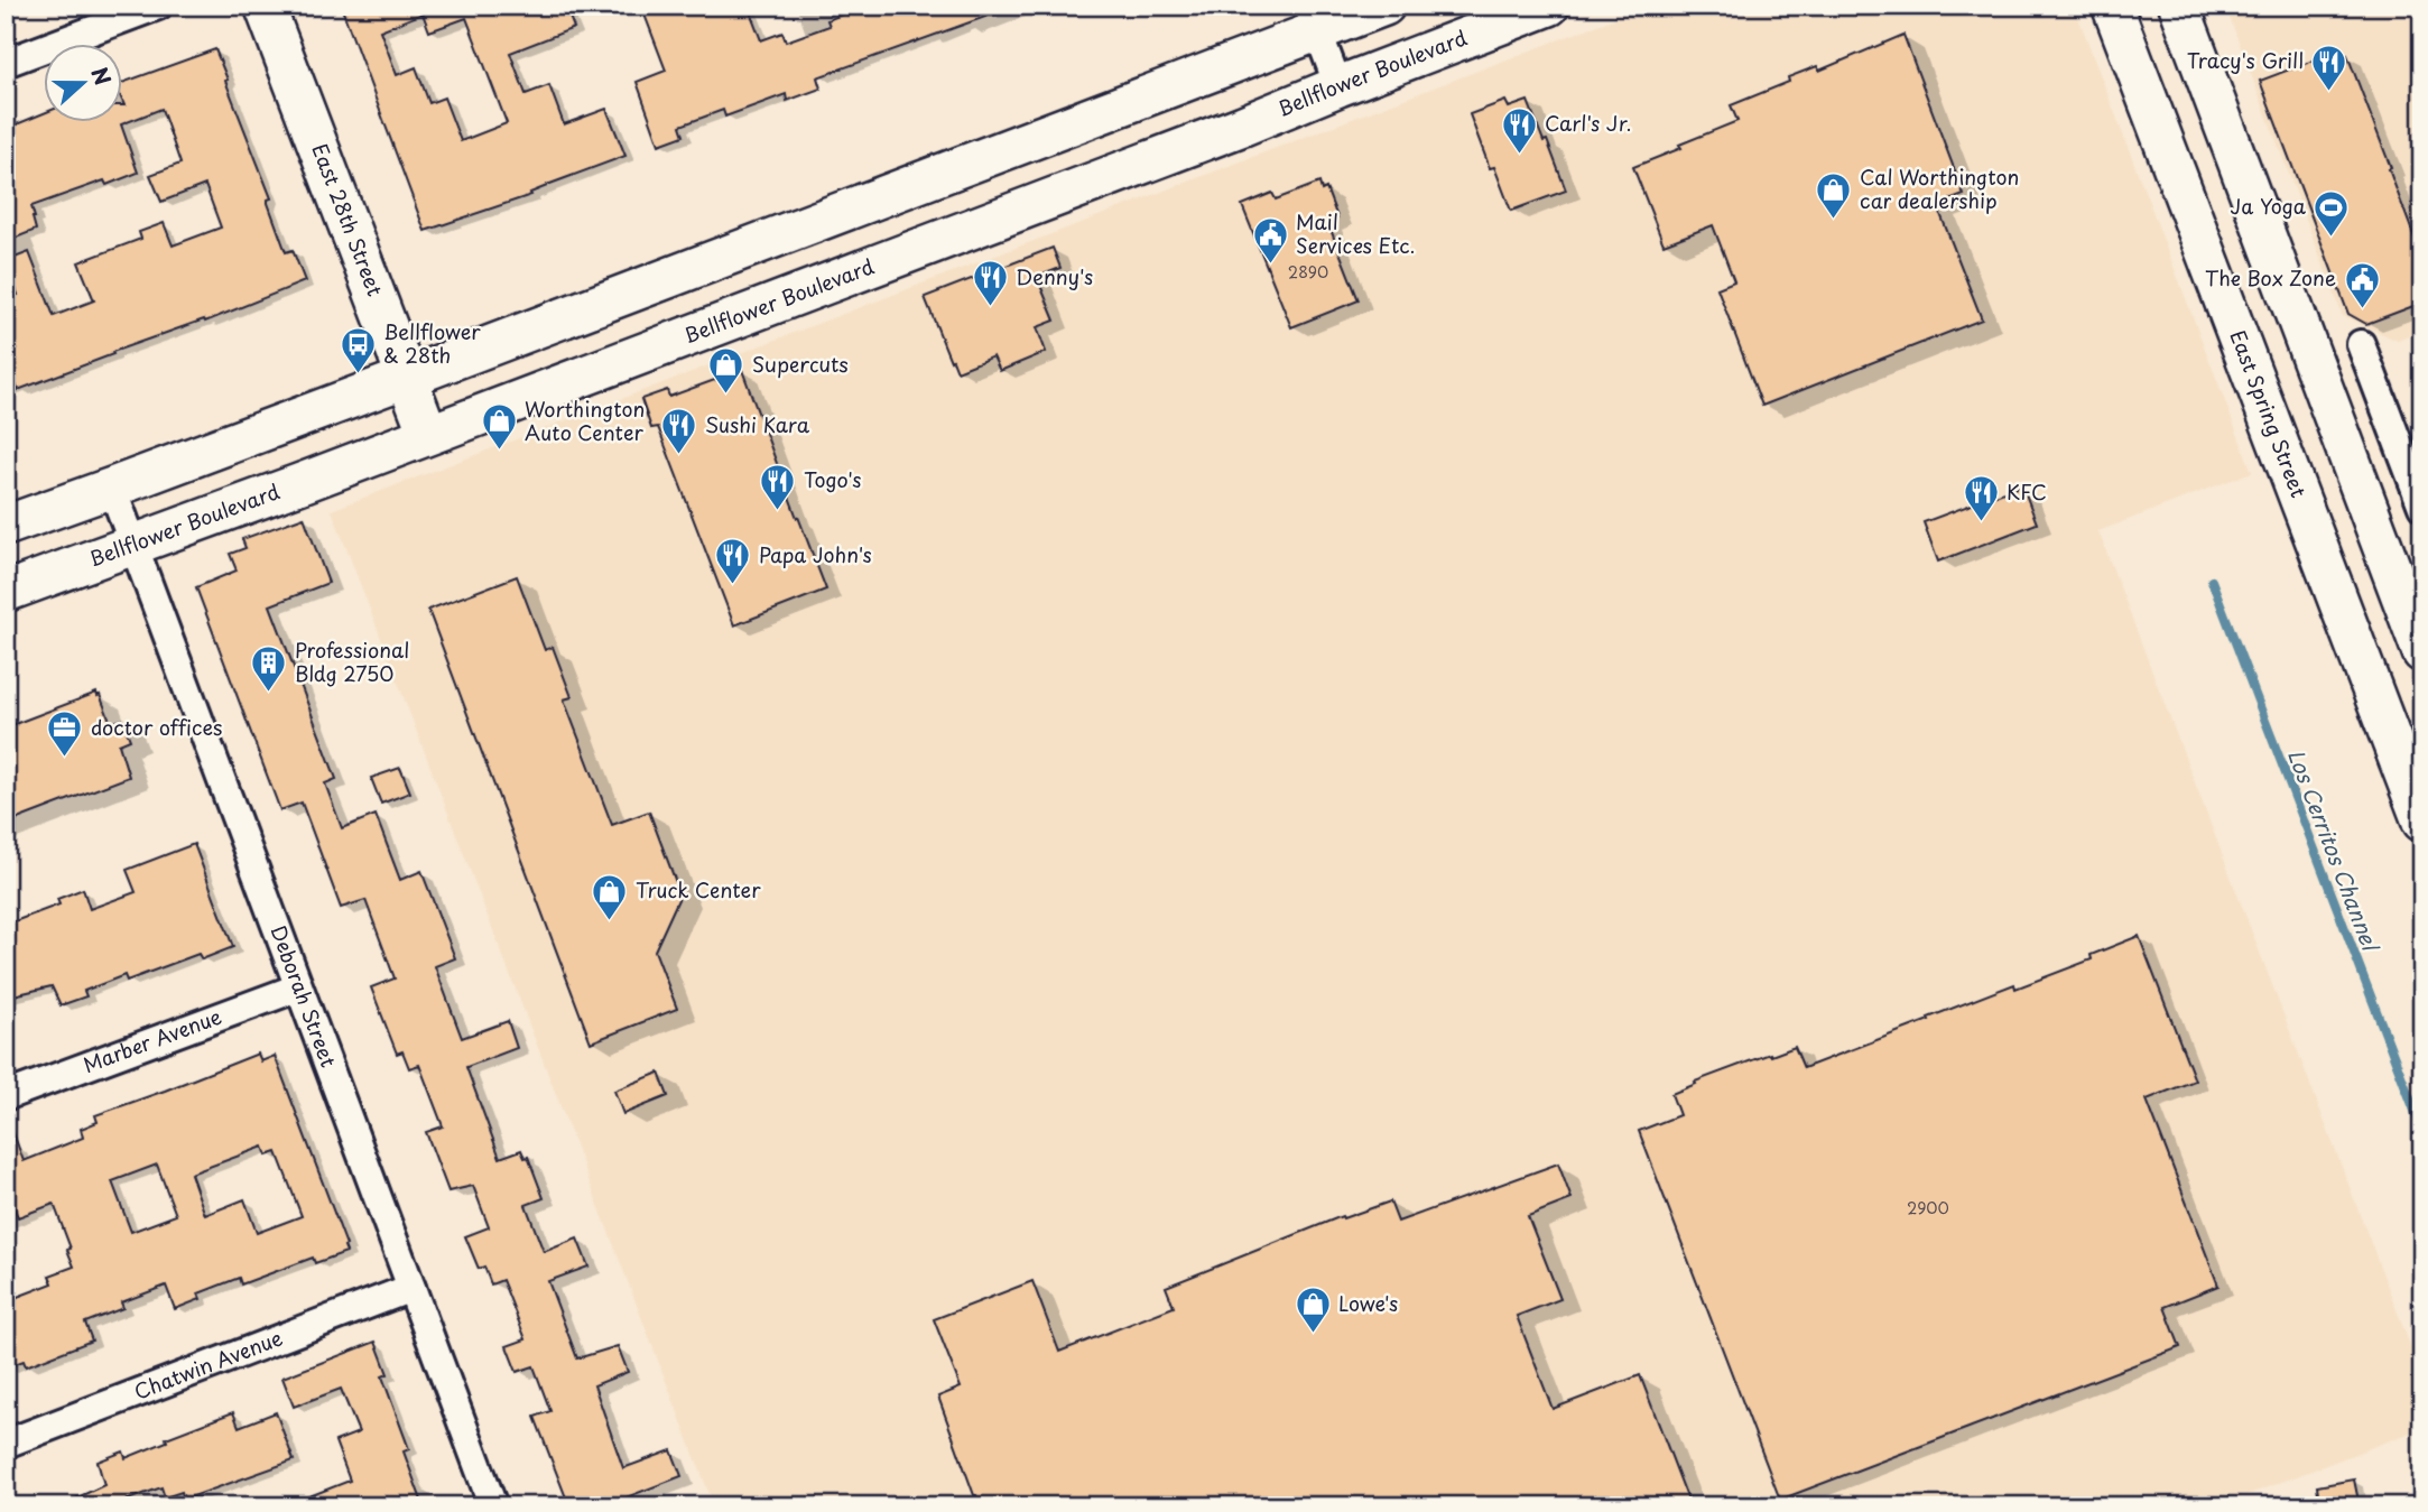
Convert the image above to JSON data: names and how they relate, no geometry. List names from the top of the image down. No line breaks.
{"streets":{"main road":["Bellflower Boulevard","East 28th Street","East Spring Street"],"street":["Deborah Street","Marber Avenue","Chatwin Avenue"]},"crossings":[["Bellflower Boulevard","East 28th Street"],["Bellflower Boulevard","Deborah Street"],["Deborah Street","Marber Avenue"],["Deborah Street","Chatwin Avenue"]],"water":["Los Cerritos Channel"],"places":{"restaurant":["Tracy's Grill","Carl's Jr.","Denny's","Sushi Kara","Togo's","KFC","Papa John's"],"shop":["Cal Worthington car dealership","Supercuts","Worthington Auto Center","Truck Center","Lowe's"],"sports":["Ja Yoga"],"public building":["Mail Services Etc.","The Box Zone"],"bus stop":["Bellflower & 28th"],"building":["Professional Bldg 2750"],"office":["doctor offices"]},"house_numbers":["2890","2900"],"north":"right"}
